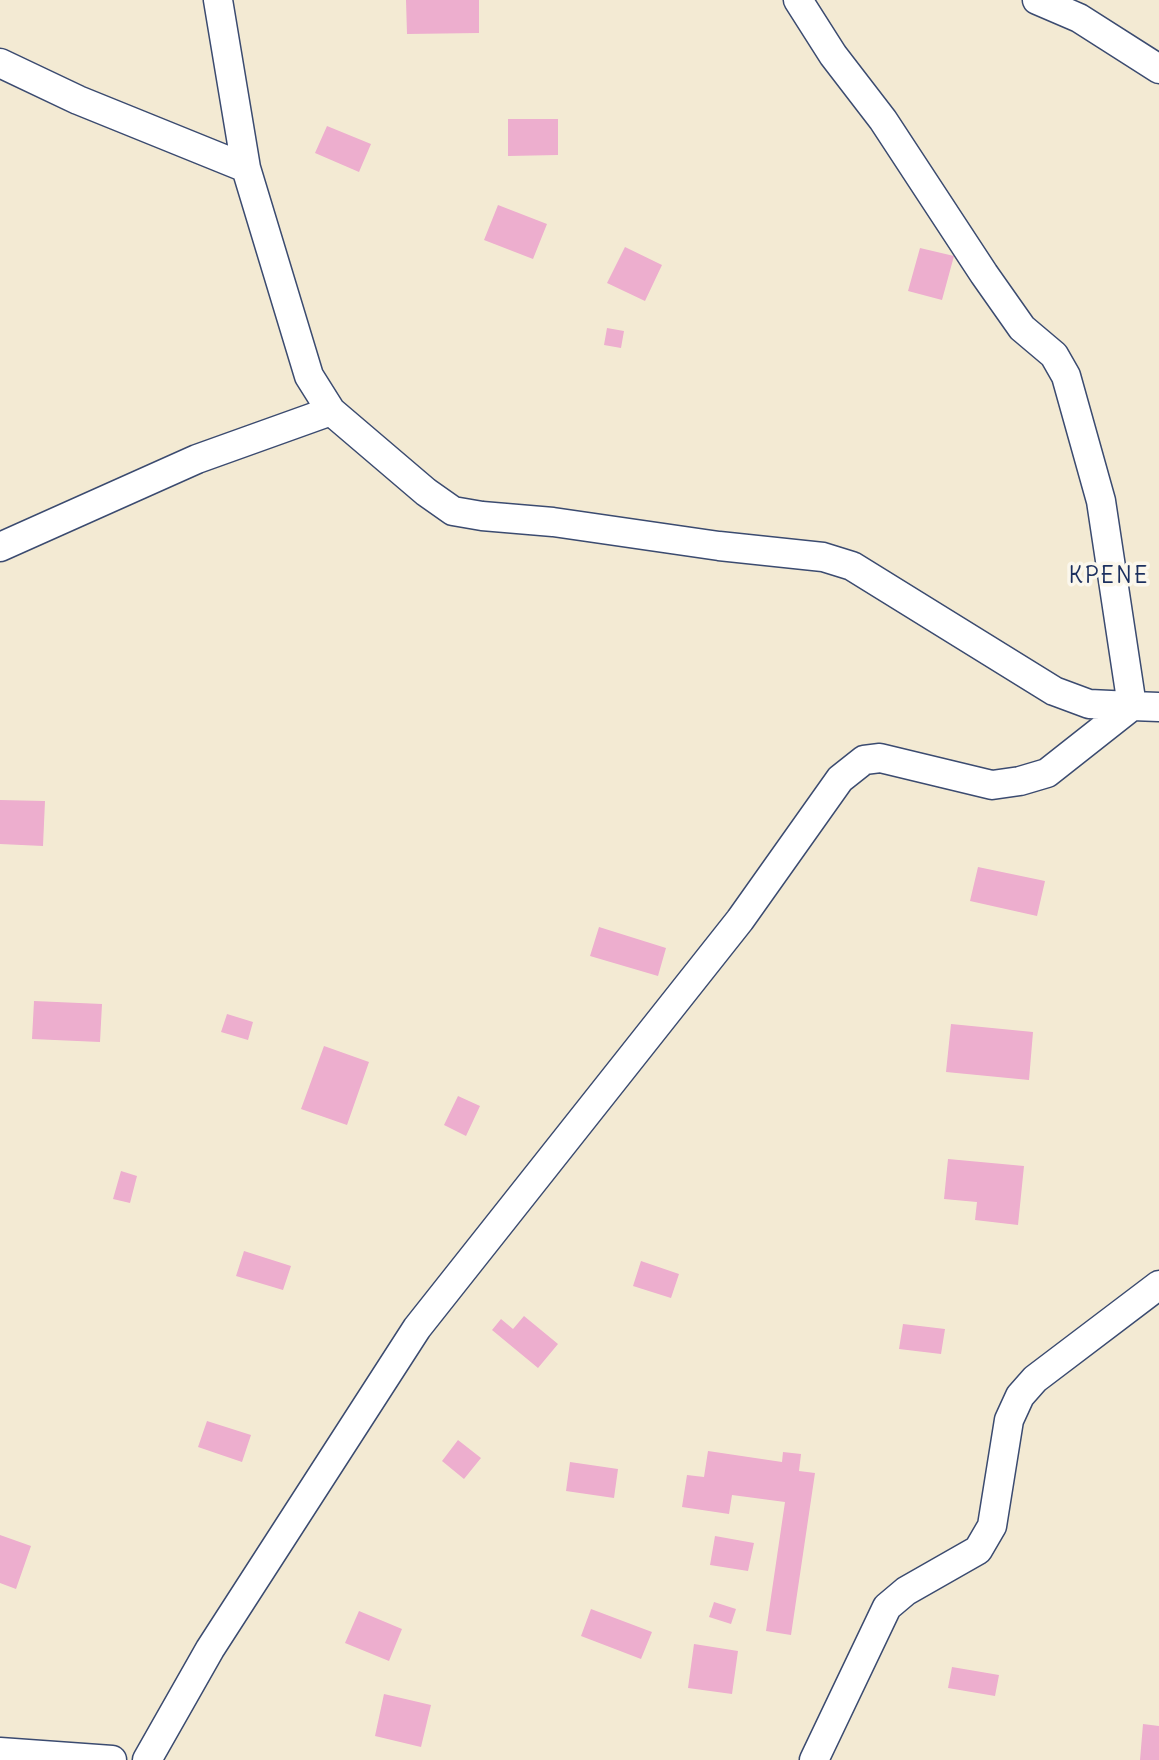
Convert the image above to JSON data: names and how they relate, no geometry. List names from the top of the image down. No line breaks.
{"districts":["KPENE"]}
